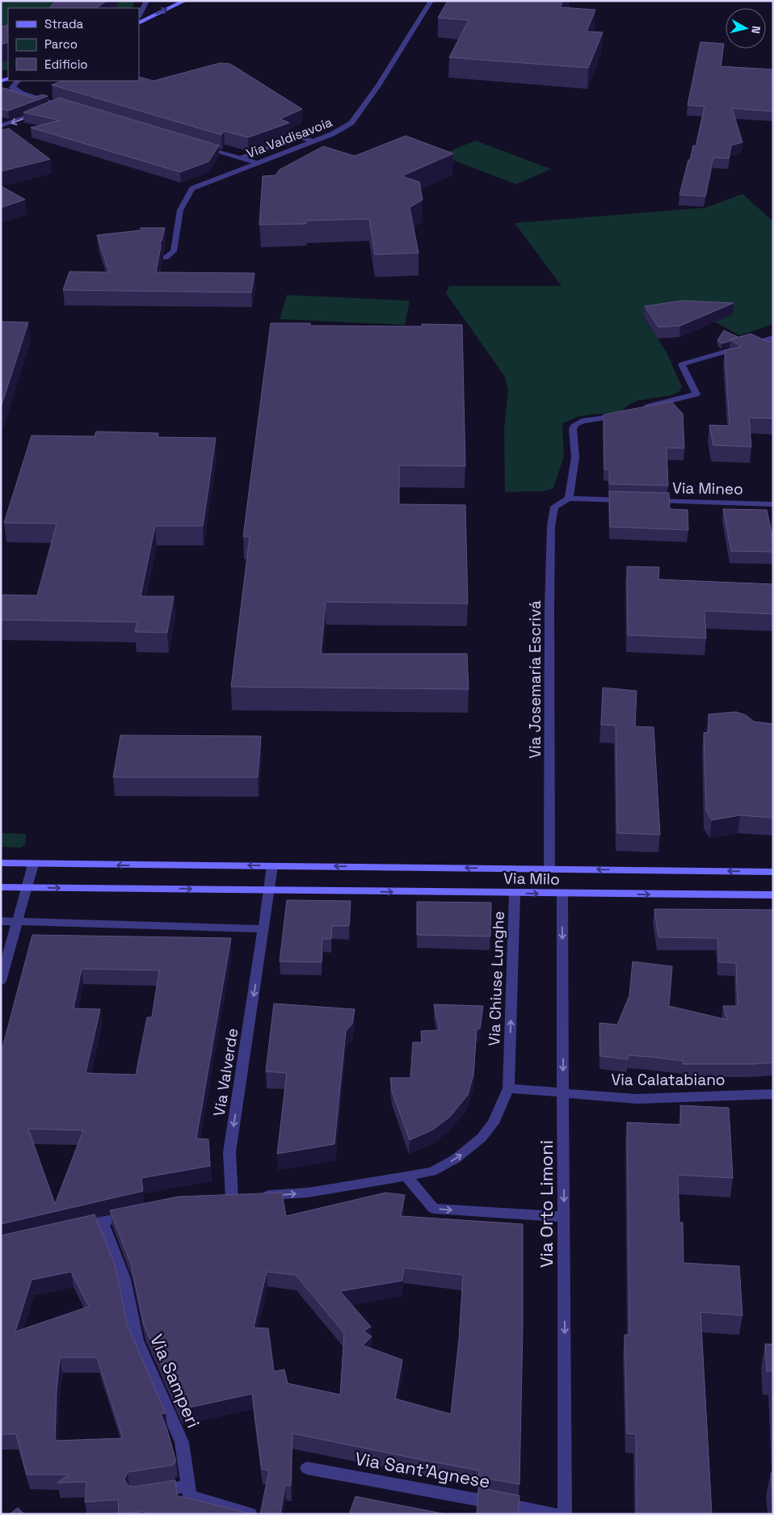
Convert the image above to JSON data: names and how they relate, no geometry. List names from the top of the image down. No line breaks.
{"streets":{"main road":["Via Milo"],"street":["Via Valdisavoia","Via Mineo","Via Josemaría Escrivá","Via Chiuse Lunghe","Via Valverde","Via Calatabiano","Via Orto Limoni","Via Samperi","Via Sant'Agnese"]},"crossings":[["Via Josemaría Escrivá","Via Milo"],["Via Milo","Via Chiuse Lunghe"],["Via Milo","Via Valverde"],["Via Milo","Via Orto Limoni"],["Via Chiuse Lunghe","Via Calatabiano"],["Via Calatabiano","Via Orto Limoni"]],"one_way":["Via Chiuse Lunghe","Via Valverde","Via Orto Limoni"],"legend":["Strada","Parco","Edificio"],"north":"right"}
